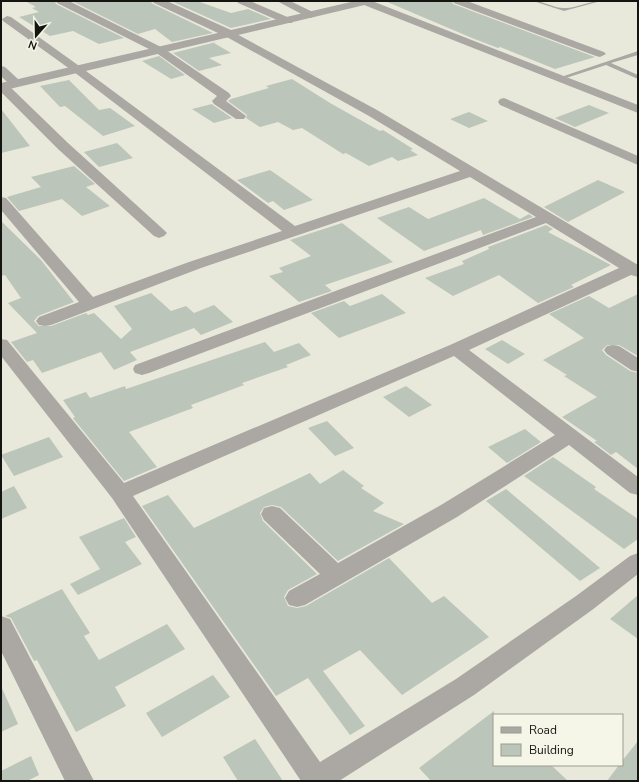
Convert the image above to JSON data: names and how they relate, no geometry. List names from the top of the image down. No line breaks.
{"legend":["Road","Building"],"north":"bottom"}
